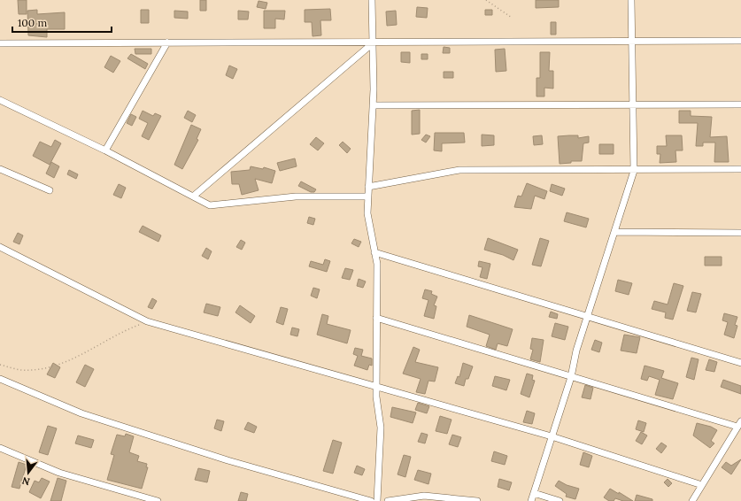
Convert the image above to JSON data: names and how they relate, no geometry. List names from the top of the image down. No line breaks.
{"scale_bar":"100 m","north":"bottom"}
